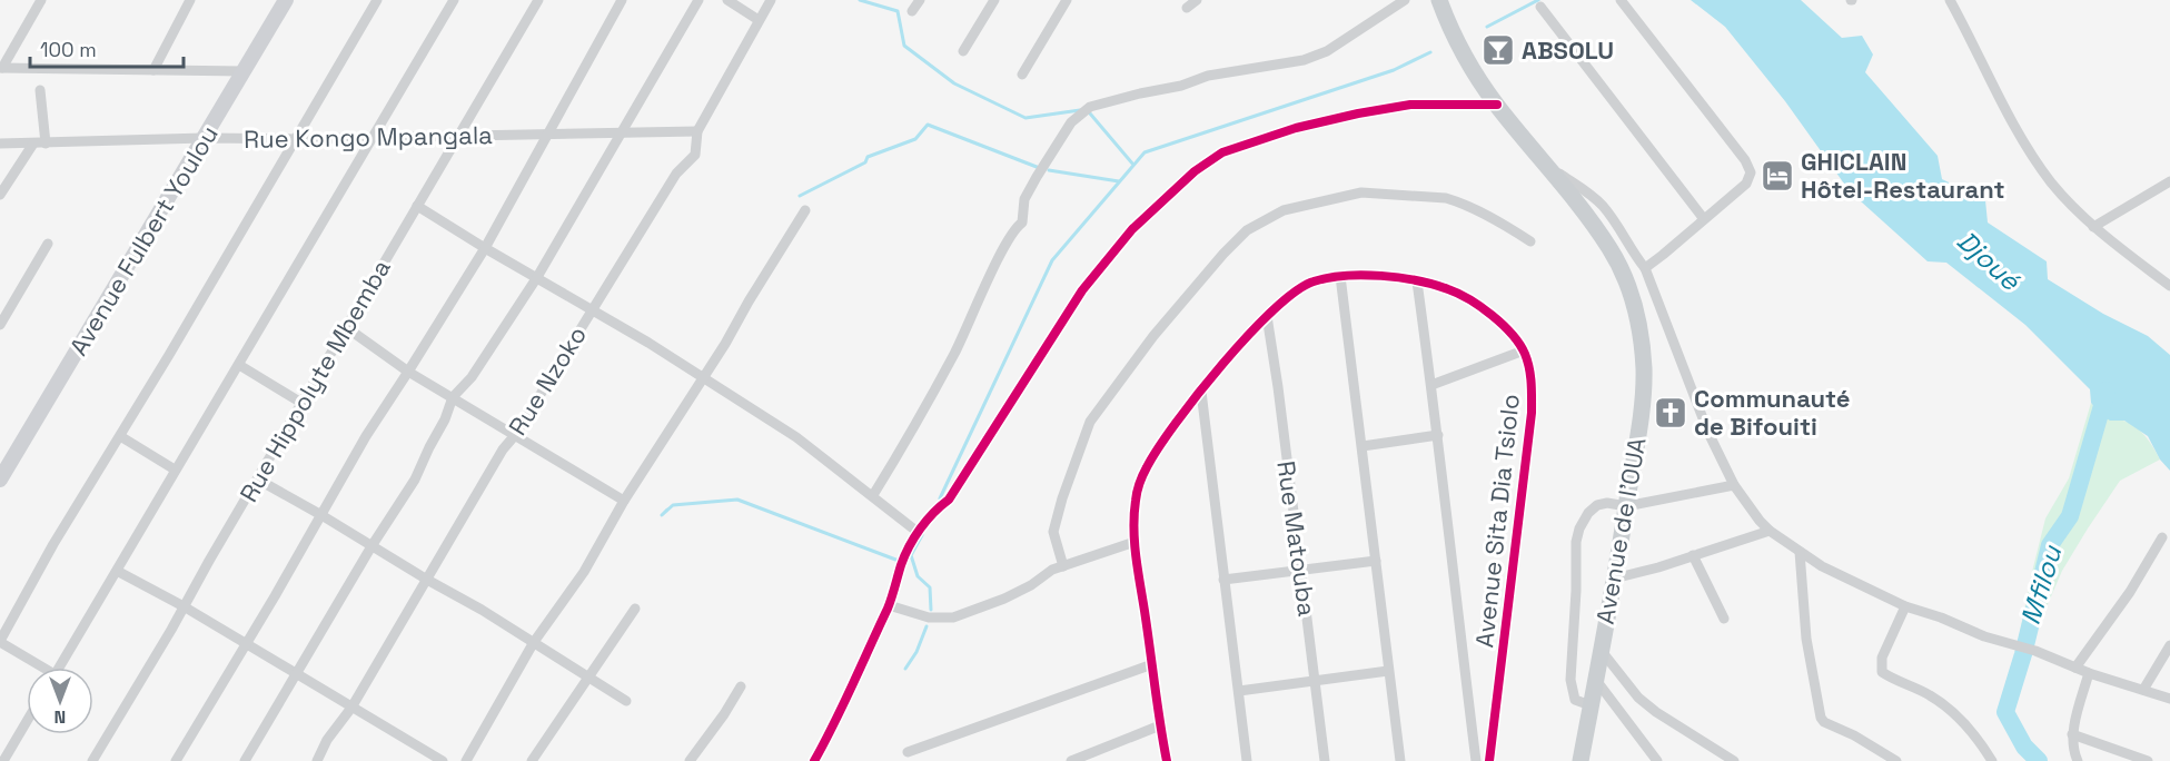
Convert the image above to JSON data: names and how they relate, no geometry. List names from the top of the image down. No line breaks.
{"streets":{"main road":["Avenue Fulbert Youlou","Avenue de l'OUA"],"street":["Rue Kongo Mpangala","Rue Hippolyte Mbemba","Rue Nzoko","Avenue Sita Dia Tsiolo","Rue Matouba"]},"crossings":[["Rue Kongo Mpangala","Avenue Fulbert Youlou"],["Rue Kongo Mpangala","Rue Hippolyte Mbemba"],["Rue Kongo Mpangala","Rue Nzoko"],["Avenue Sita Dia Tsiolo","Rue Matouba"]],"water":["Djoué","Mfilou"],"places":{"bar":["ABSOLU"],"hotel":["GHICLAIN Hôtel-Restaurant"],"church":["Communauté de Bifouiti"]},"scale_bar":"100 m","north":"bottom"}
